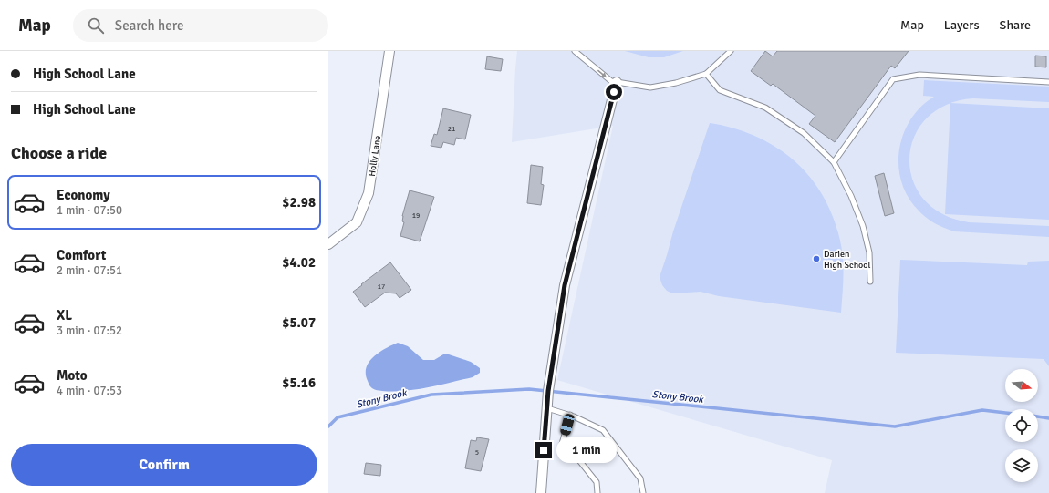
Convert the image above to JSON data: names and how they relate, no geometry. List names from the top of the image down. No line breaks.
{"streets":{"street":["Holly Lane"]},"water":["Stony Brook"],"places":["Darien High School"],"house_numbers":["21","19","17","5"],"north":"right","page":{"header":"Map","search":"Search here","nav":["Map","Layers","Share"],"banner":["High School Lane","High School Lane"],"heading":"Choose a ride","list":[{"name":"Economy","note":"1 min · 07:50","value":"$2.98"},{"name":"Comfort","note":"2 min · 07:51","value":"$4.02"},{"name":"XL","note":"3 min · 07:52","value":"$5.07"},{"name":"Moto","note":"4 min · 07:53","value":"$5.16"}],"buttons":"Confirm","bubble":"1 min"}}
